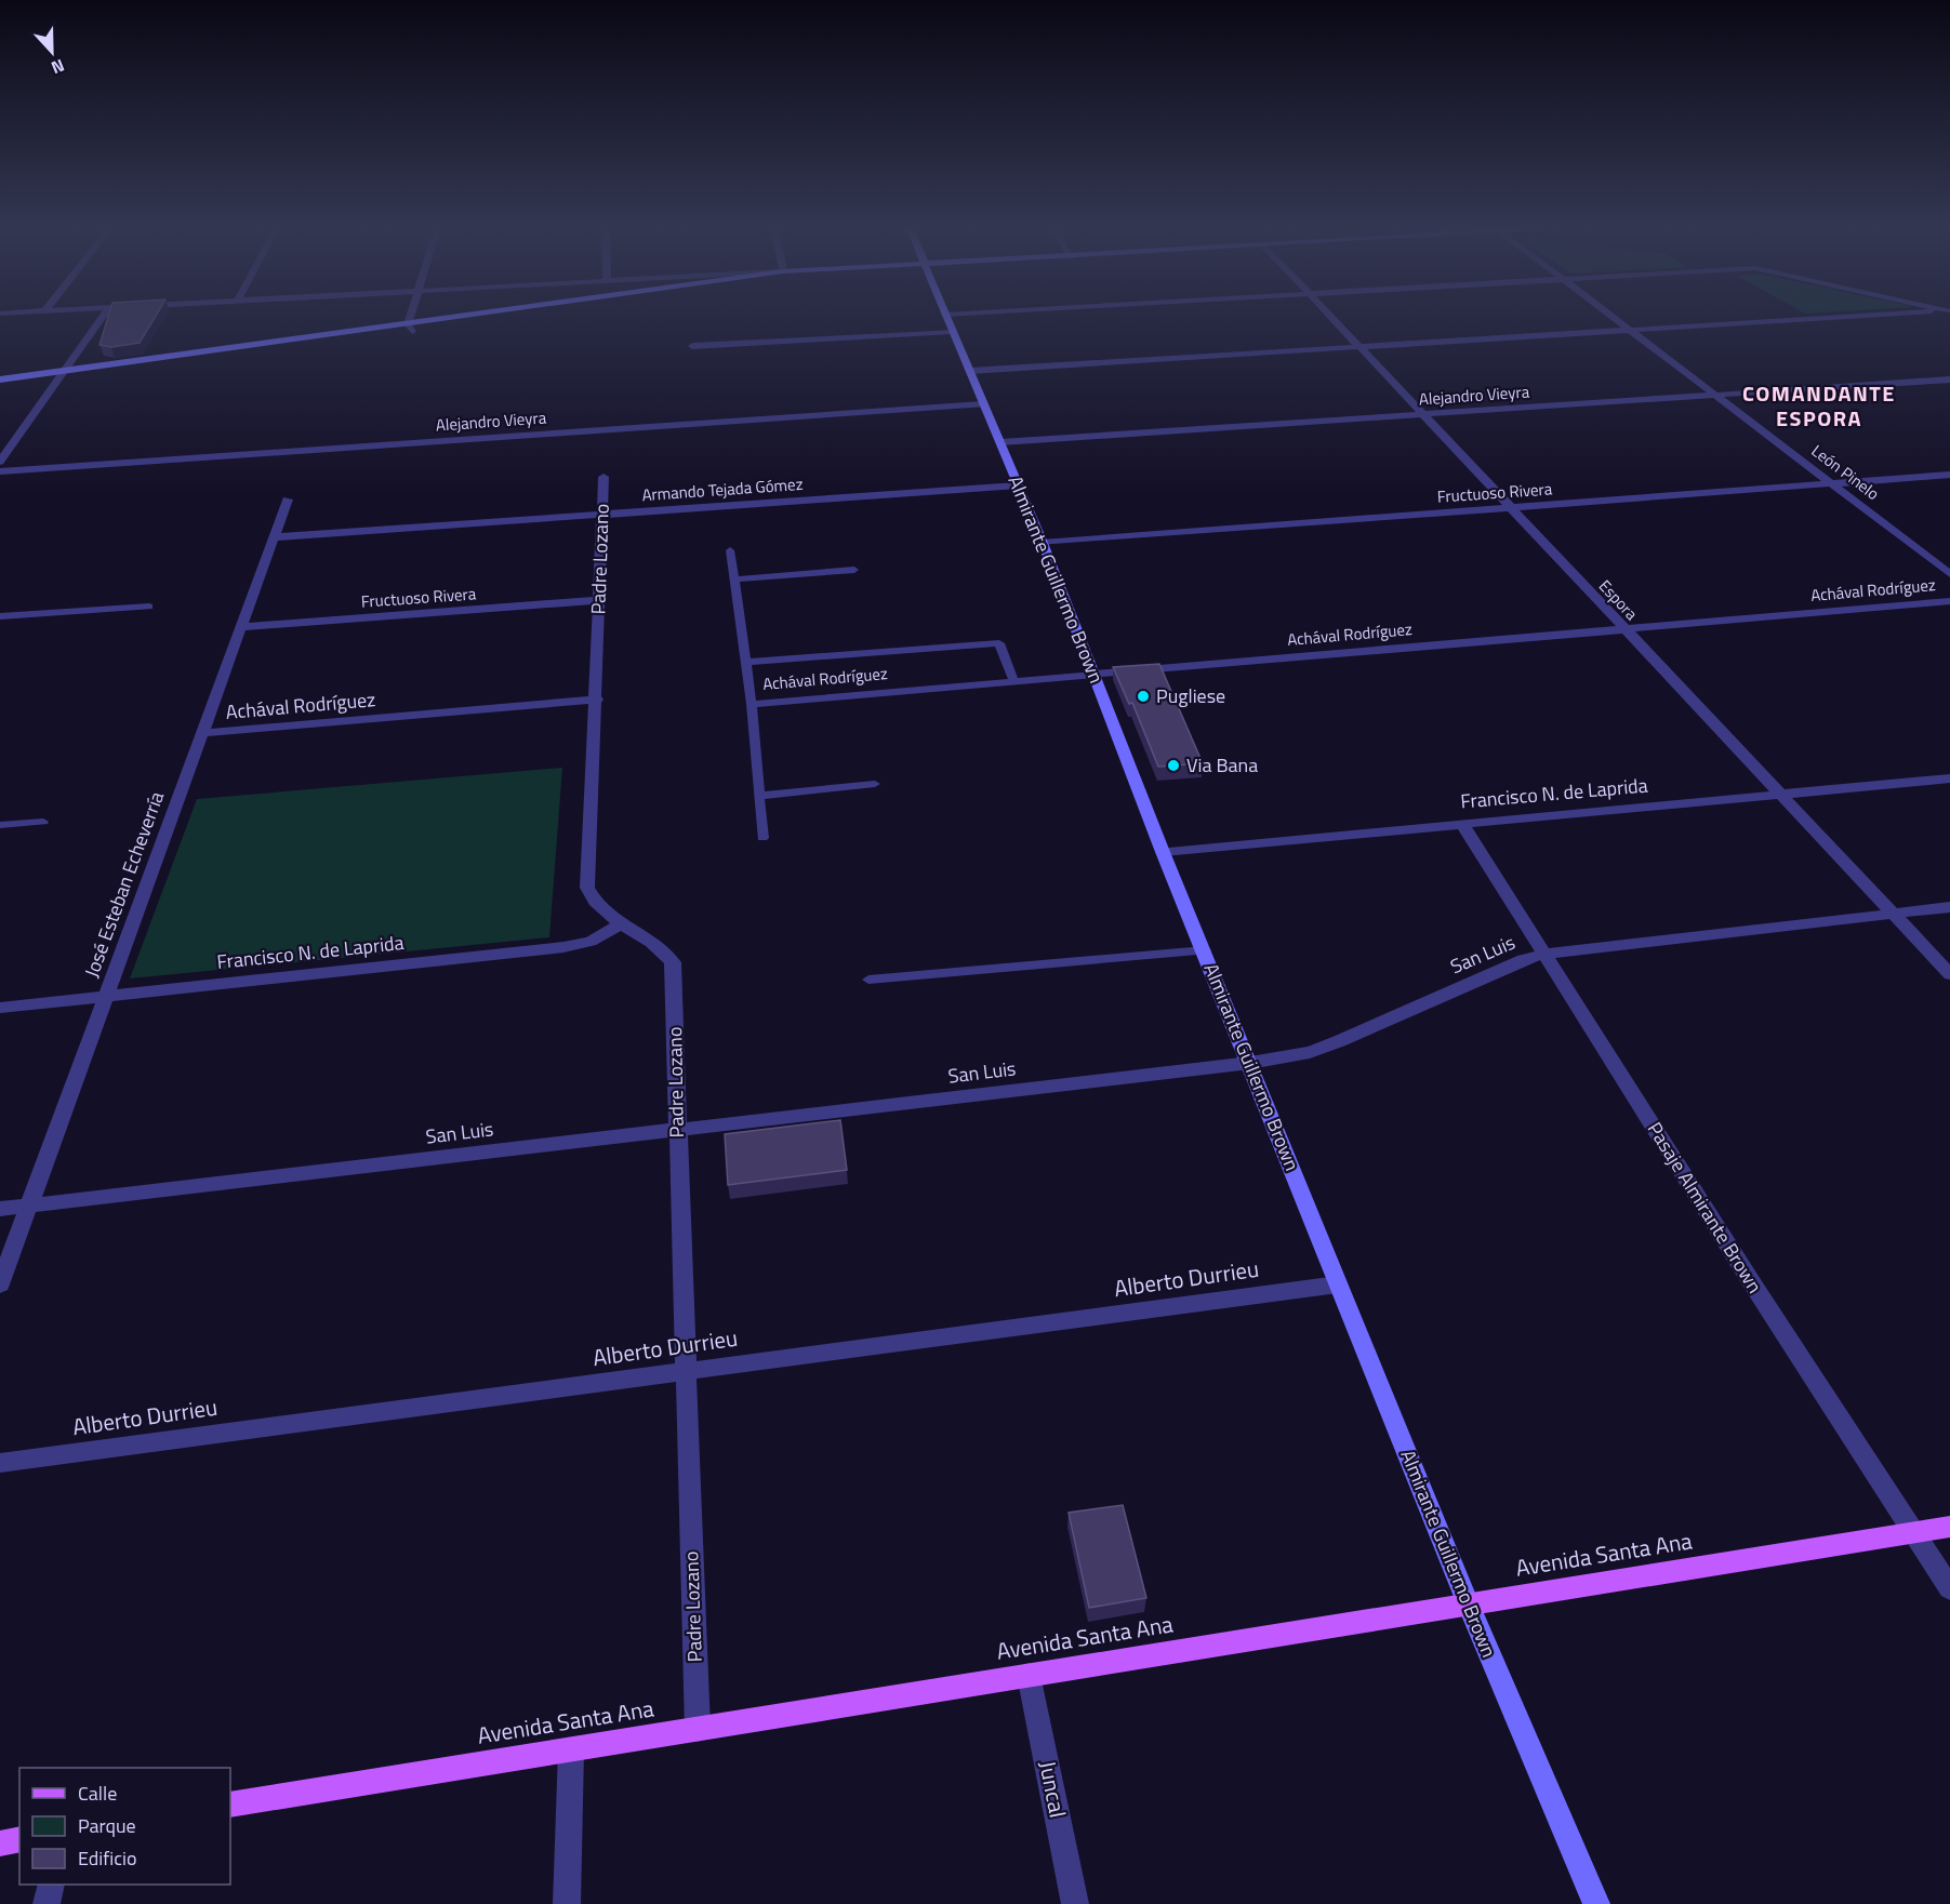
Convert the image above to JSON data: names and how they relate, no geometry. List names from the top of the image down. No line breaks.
{"streets":{"main road":["Almirante Guillermo Brown","Avenida Santa Ana"],"street":["Alejandro Vieyra","León Pinelo","Armando Tejada Gómez","Fructuoso Rivera","Padre Lozano","Achával Rodríguez","Espora","Francisco N. de Laprida","José Esteban Echeverría","San Luis","Pasaje Almirante Brown","Alberto Durrieu","Juncal"]},"crossings":[["Alejandro Vieyra","León Pinelo"],["Alejandro Vieyra","Almirante Guillermo Brown"],["Alejandro Vieyra","Espora"],["León Pinelo","Fructuoso Rivera"],["Armando Tejada Gómez","Padre Lozano"],["Armando Tejada Gómez","Almirante Guillermo Brown"],["Armando Tejada Gómez","José Esteban Echeverría"],["Fructuoso Rivera","Padre Lozano"],["Fructuoso Rivera","Almirante Guillermo Brown"],["Fructuoso Rivera","Espora"],["Fructuoso Rivera","José Esteban Echeverría"],["Padre Lozano","Achával Rodríguez"],["Padre Lozano","Francisco N. de Laprida"],["Padre Lozano","San Luis"],["Padre Lozano","Alberto Durrieu"],["Padre Lozano","Avenida Santa Ana"],["Almirante Guillermo Brown","Achával Rodríguez"],["Almirante Guillermo Brown","Francisco N. de Laprida"],["Almirante Guillermo Brown","San Luis"],["Almirante Guillermo Brown","Alberto Durrieu"],["Almirante Guillermo Brown","Avenida Santa Ana"],["Achával Rodríguez","Espora"],["Achával Rodríguez","José Esteban Echeverría"],["Espora","Francisco N. de Laprida"],["Espora","San Luis"],["Francisco N. de Laprida","José Esteban Echeverría"],["Francisco N. de Laprida","Pasaje Almirante Brown"],["José Esteban Echeverría","San Luis"],["San Luis","Pasaje Almirante Brown"],["Pasaje Almirante Brown","Avenida Santa Ana"],["Avenida Santa Ana","Juncal"]],"districts":["COMANDANTE ESPORA"],"places":["Pugliese","Via Bana"],"legend":["Calle","Parque","Edificio"],"north":"bottom"}
